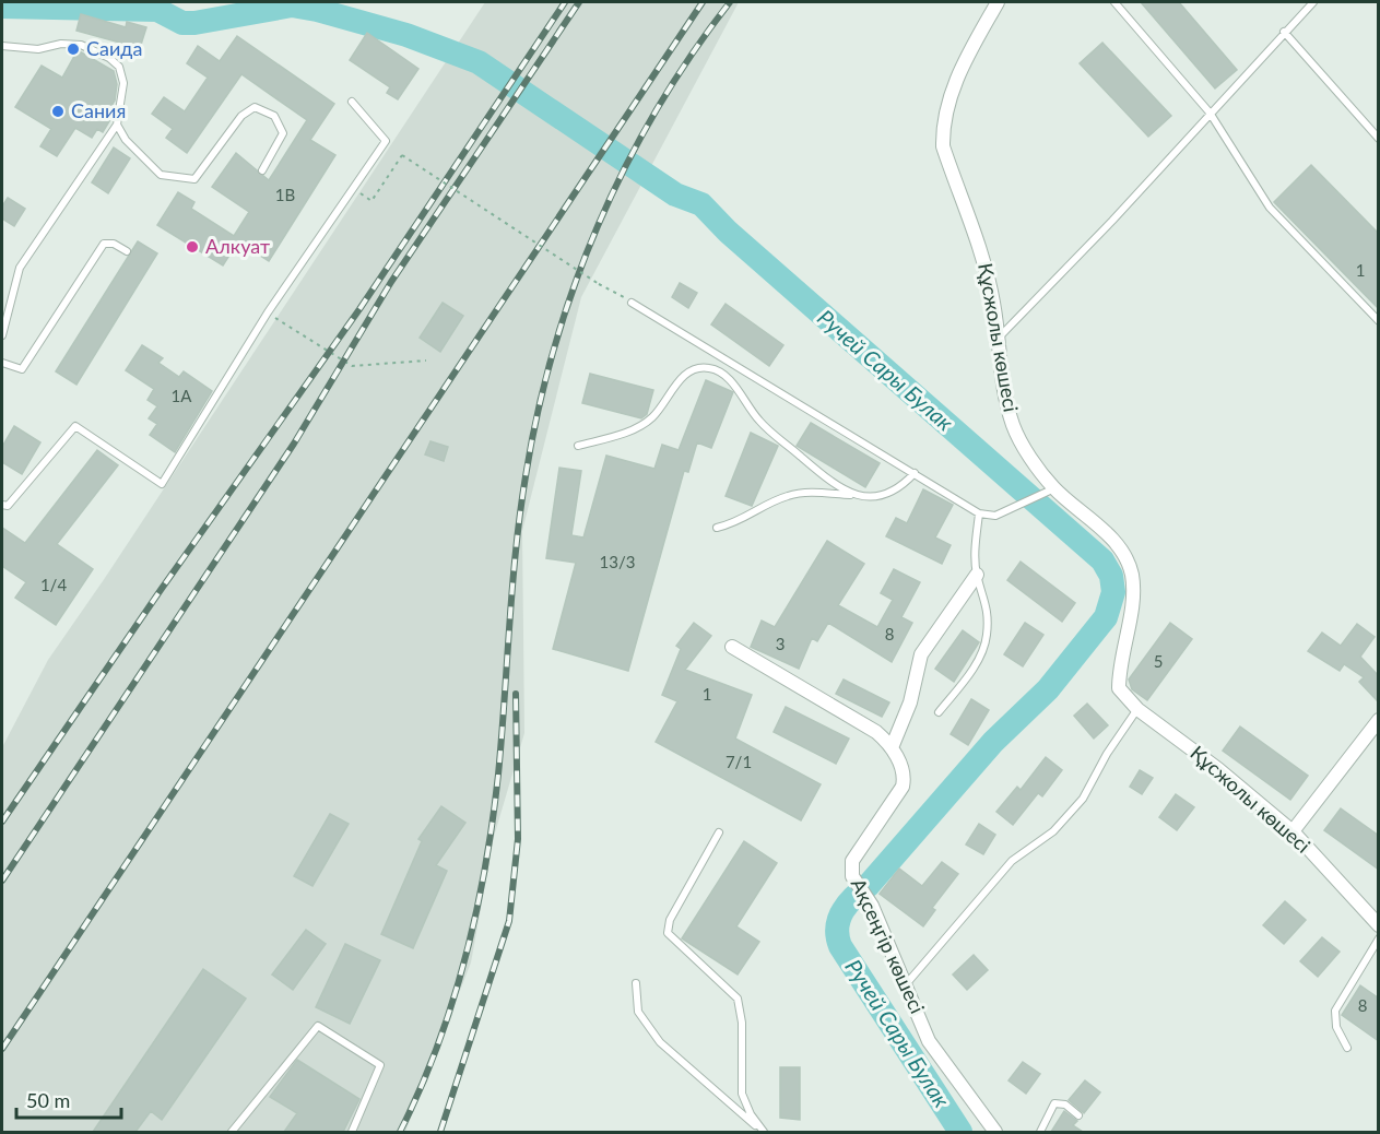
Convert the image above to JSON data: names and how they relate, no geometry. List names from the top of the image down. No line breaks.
{"streets":{"street":["Құсжолы көшесі","Ақсеңгір көшесі"]},"water":["Ручей Сары Булак"],"places":["Саида","Сания","Алкуат"],"house_numbers":["1В","1","1А","13/3","1/4","8","3","5","1","7/1","8"],"scale_bar":"50 m"}
